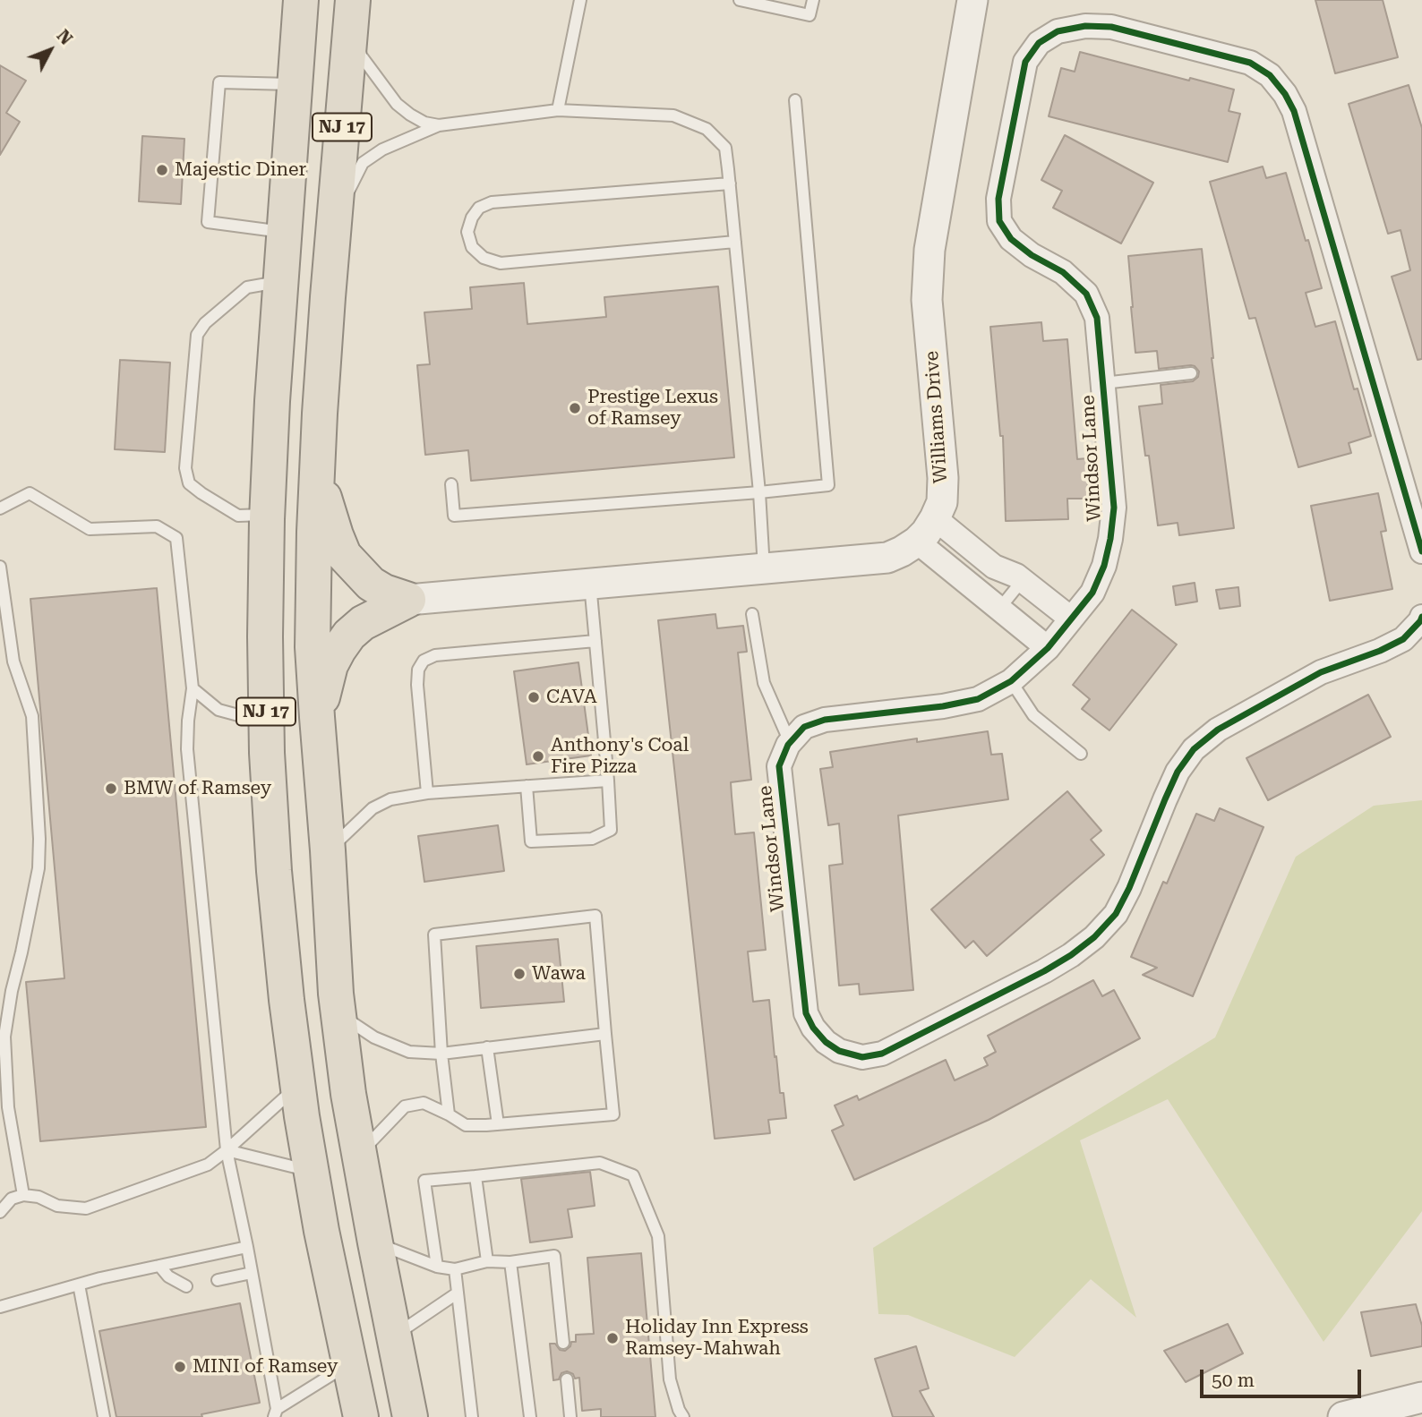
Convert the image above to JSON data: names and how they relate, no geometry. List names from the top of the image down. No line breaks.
{"streets":{"highway":["NJ 17"],"street":["Williams Drive","Windsor Lane"]},"places":["Majestic Diner","Prestige Lexus of Ramsey","CAVA","Anthony's Coal Fire Pizza","BMW of Ramsey","Wawa","Holiday Inn Express Ramsey-Mahwah","MINI of Ramsey"],"scale_bar":"50 m","north":"top right"}
